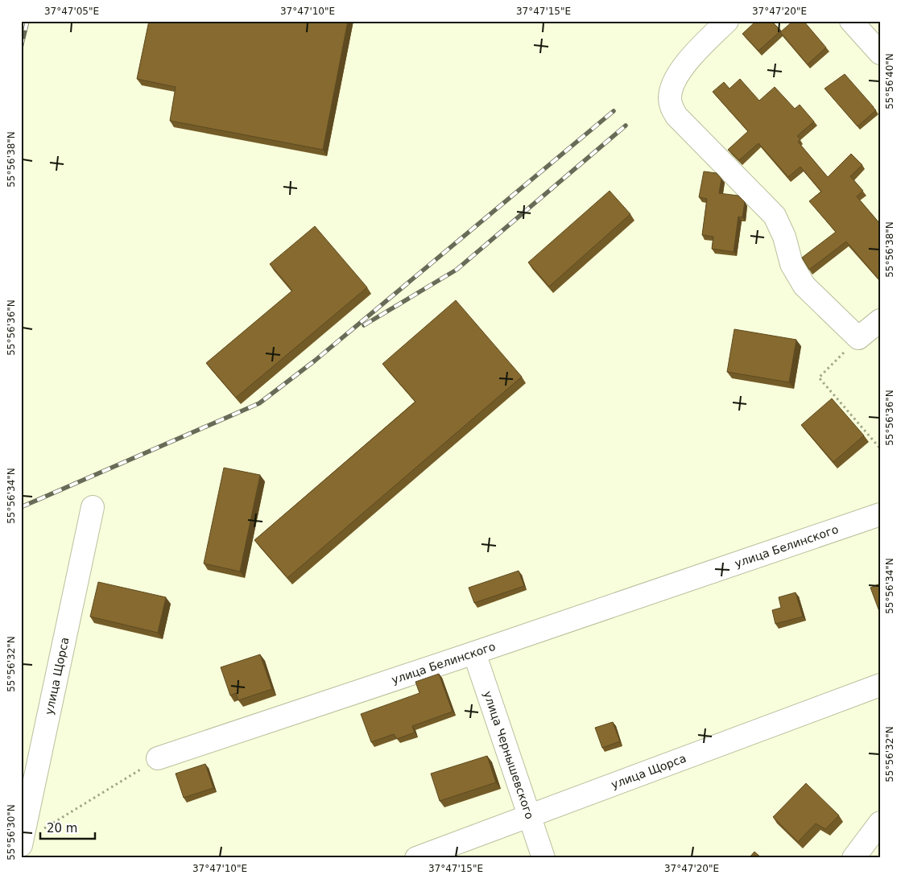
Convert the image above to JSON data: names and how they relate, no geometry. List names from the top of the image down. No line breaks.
{"streets":{"street":["улица Белинского","улица Щорса","улица Чернышевского"]},"crossings":[["улица Белинского","улица Чернышевского"],["улица Щорса","улица Чернышевского"]],"scale_bar":"20 m","coordinates":["37°47'05\"E","37°47'10\"E","37°47'15\"E","37°47'20\"E","55°56'40\"N","55°56'38\"N","55°56'36\"N","55°56'34\"N","55°56'32\"N","55°56'30\"N"]}
